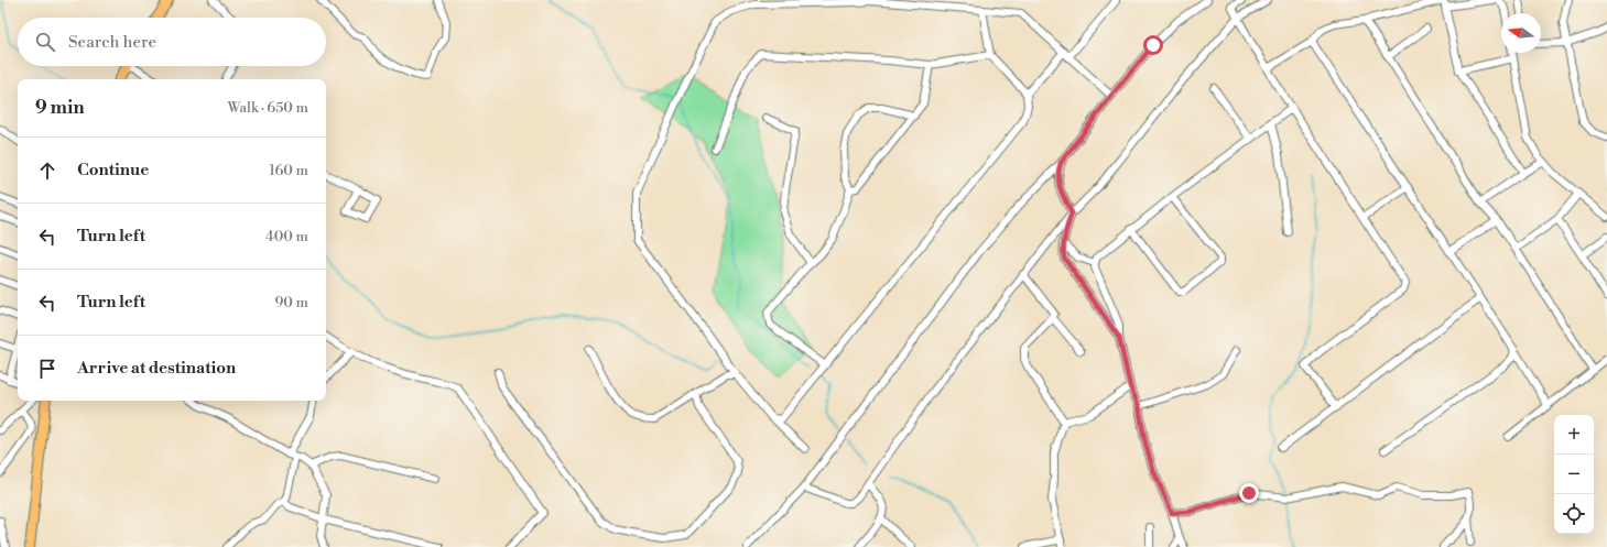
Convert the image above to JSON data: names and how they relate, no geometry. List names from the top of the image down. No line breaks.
{"north":"left","page":{"search":"Search here","heading":["9 min","Walk · 650 m"],"list":[["Continue","160 m"],["Turn left","400 m"],["Turn left","90 m"],"Arrive at destination"],"map_buttons":["+","−"]}}
